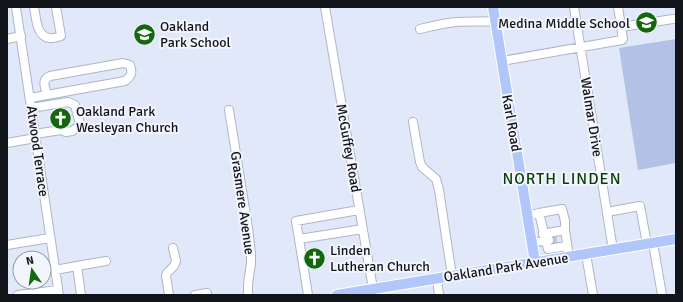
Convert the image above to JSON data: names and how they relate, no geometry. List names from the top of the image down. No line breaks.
{"streets":{"main road":["Karl Road","Oakland Park Avenue"],"street":["Walmar Drive","McGuffey Road","Atwood Terrace","Grasmere Avenue"]},"crossings":[["Walmar Drive","Oakland Park Avenue"],["Karl Road","Oakland Park Avenue"],["McGuffey Road","Oakland Park Avenue"]],"districts":["NORTH LINDEN"],"places":{"school or university":["Medina Middle School","Oakland Park School"],"church":["Oakland Park Wesleyan Church","Linden Lutheran Church"]},"north":"top"}
